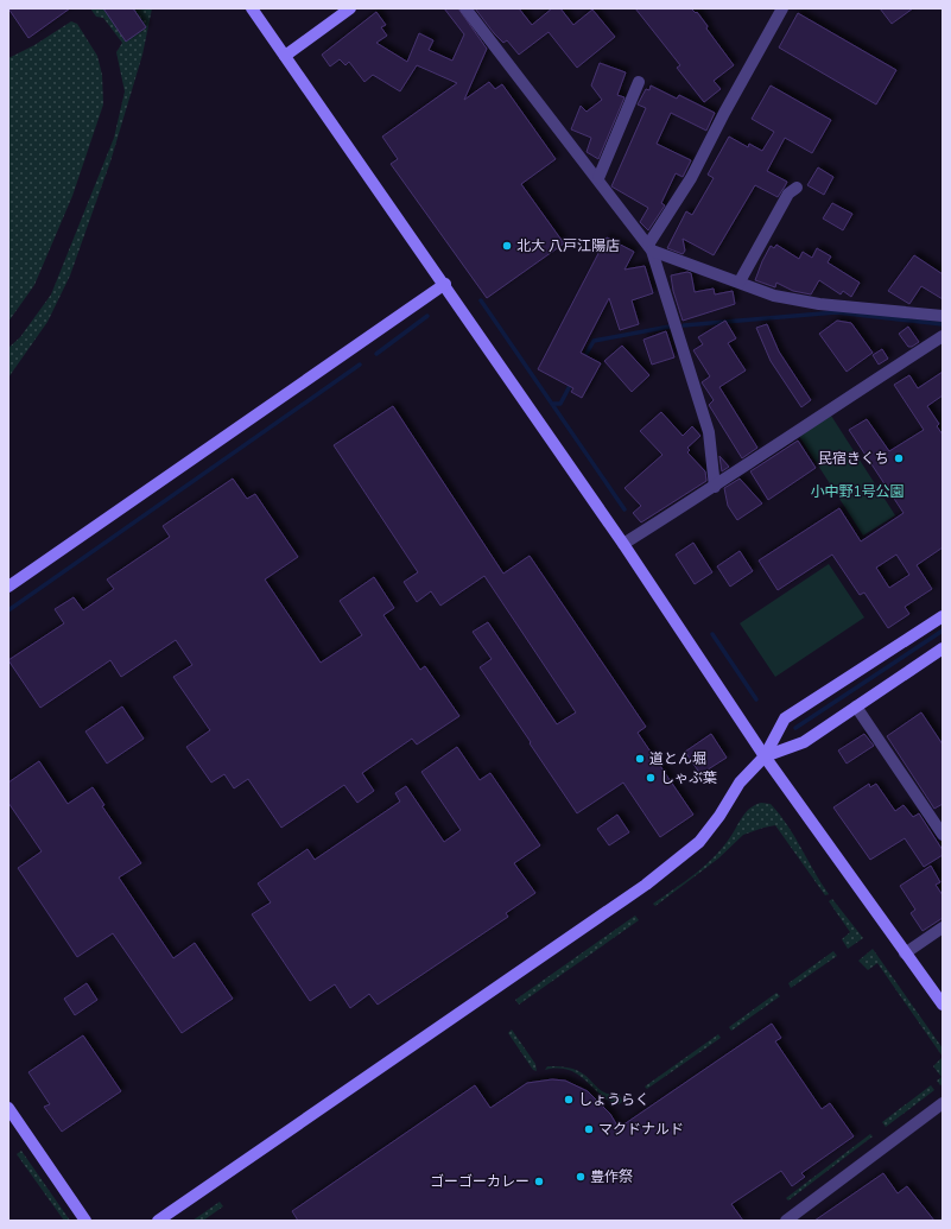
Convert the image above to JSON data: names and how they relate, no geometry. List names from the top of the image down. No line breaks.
{"parks":["小中野1号公園"],"places":["北大 八戸江陽店","民宿きくち","道とん堀","しゃぶ葉","しょうらく","マクドナルド","豊作祭","ゴーゴーカレー"]}
